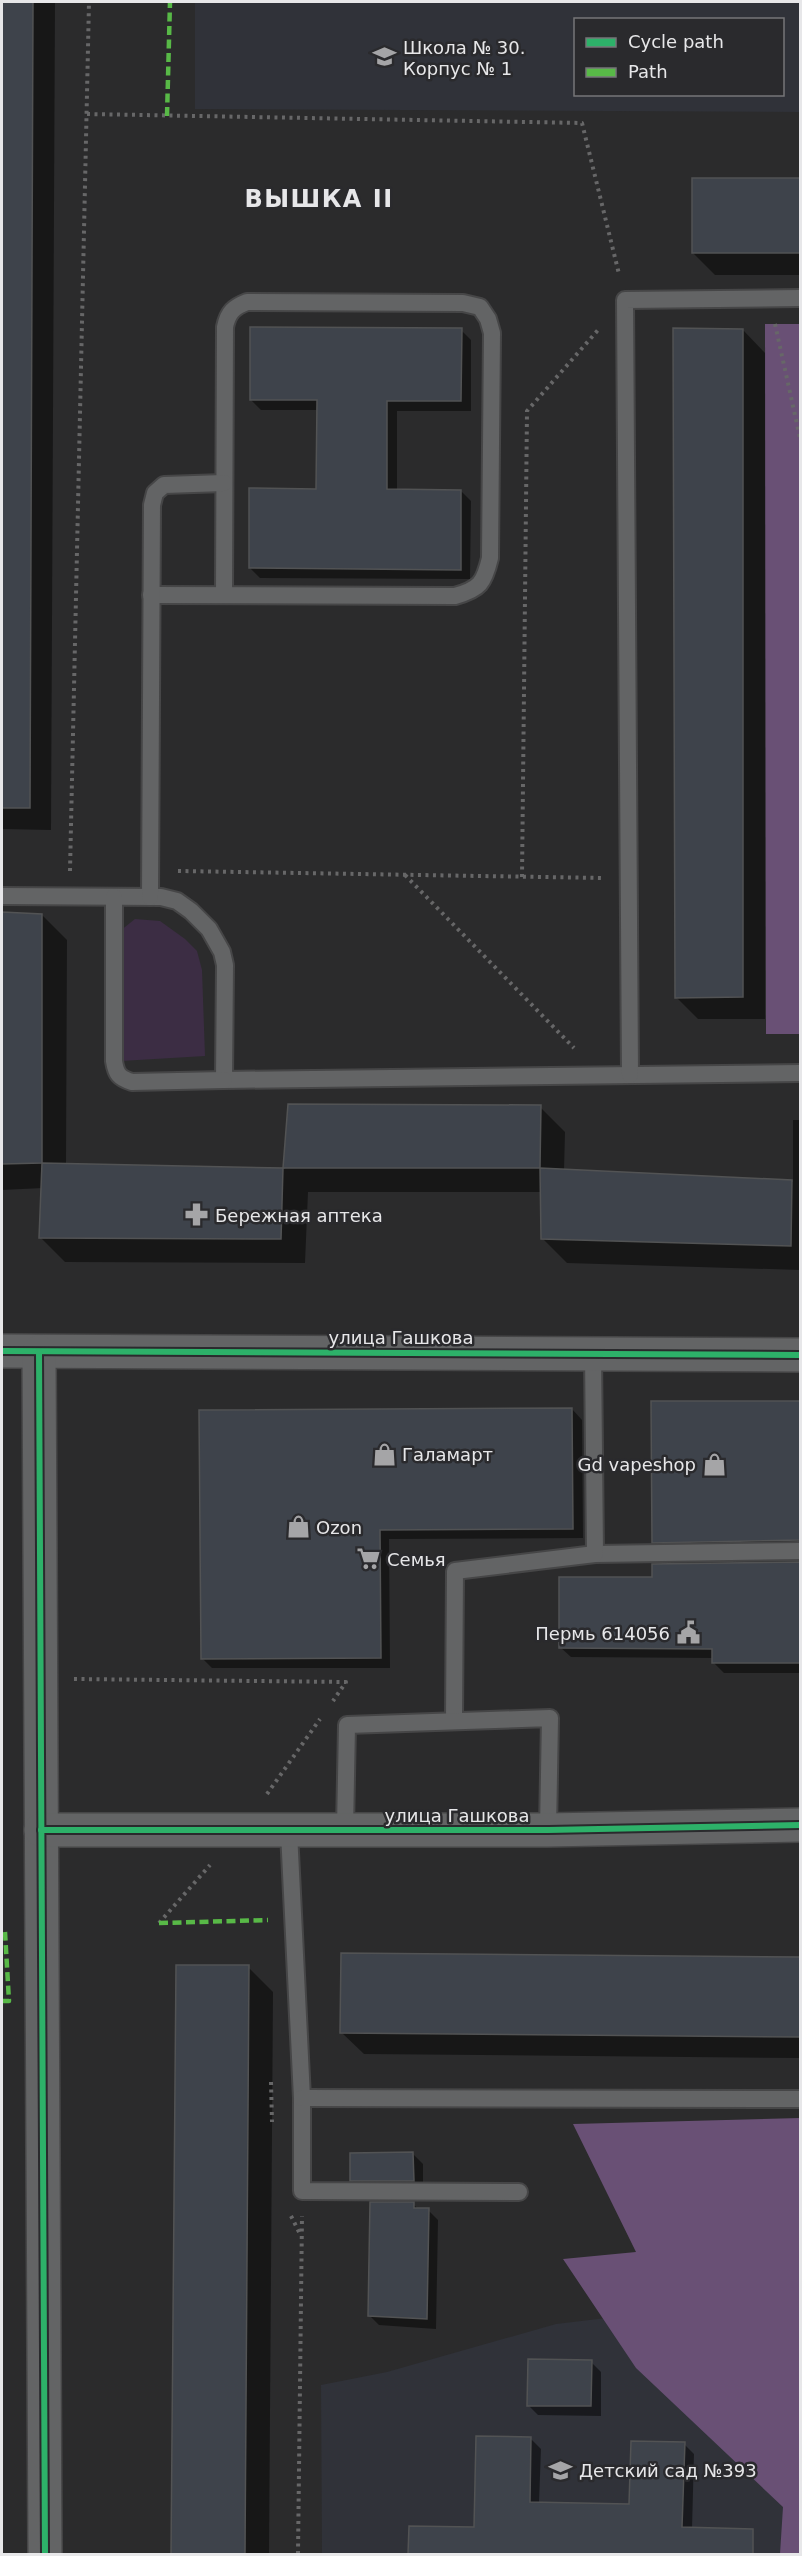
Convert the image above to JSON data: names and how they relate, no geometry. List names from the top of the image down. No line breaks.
{"streets":{"street":["улица Гашкова"]},"districts":["ВЫШКА II"],"places":{"school or university":["Школа № 30. Корпус № 1","Детский сад №393"],"pharmacy":["Бережная аптека"],"shop":["Галамарт","Gd vapeshop","Ozon"],"supermarket":["Семья"],"public building":["Пермь 614056"]},"legend":["Cycle path","Path"]}
